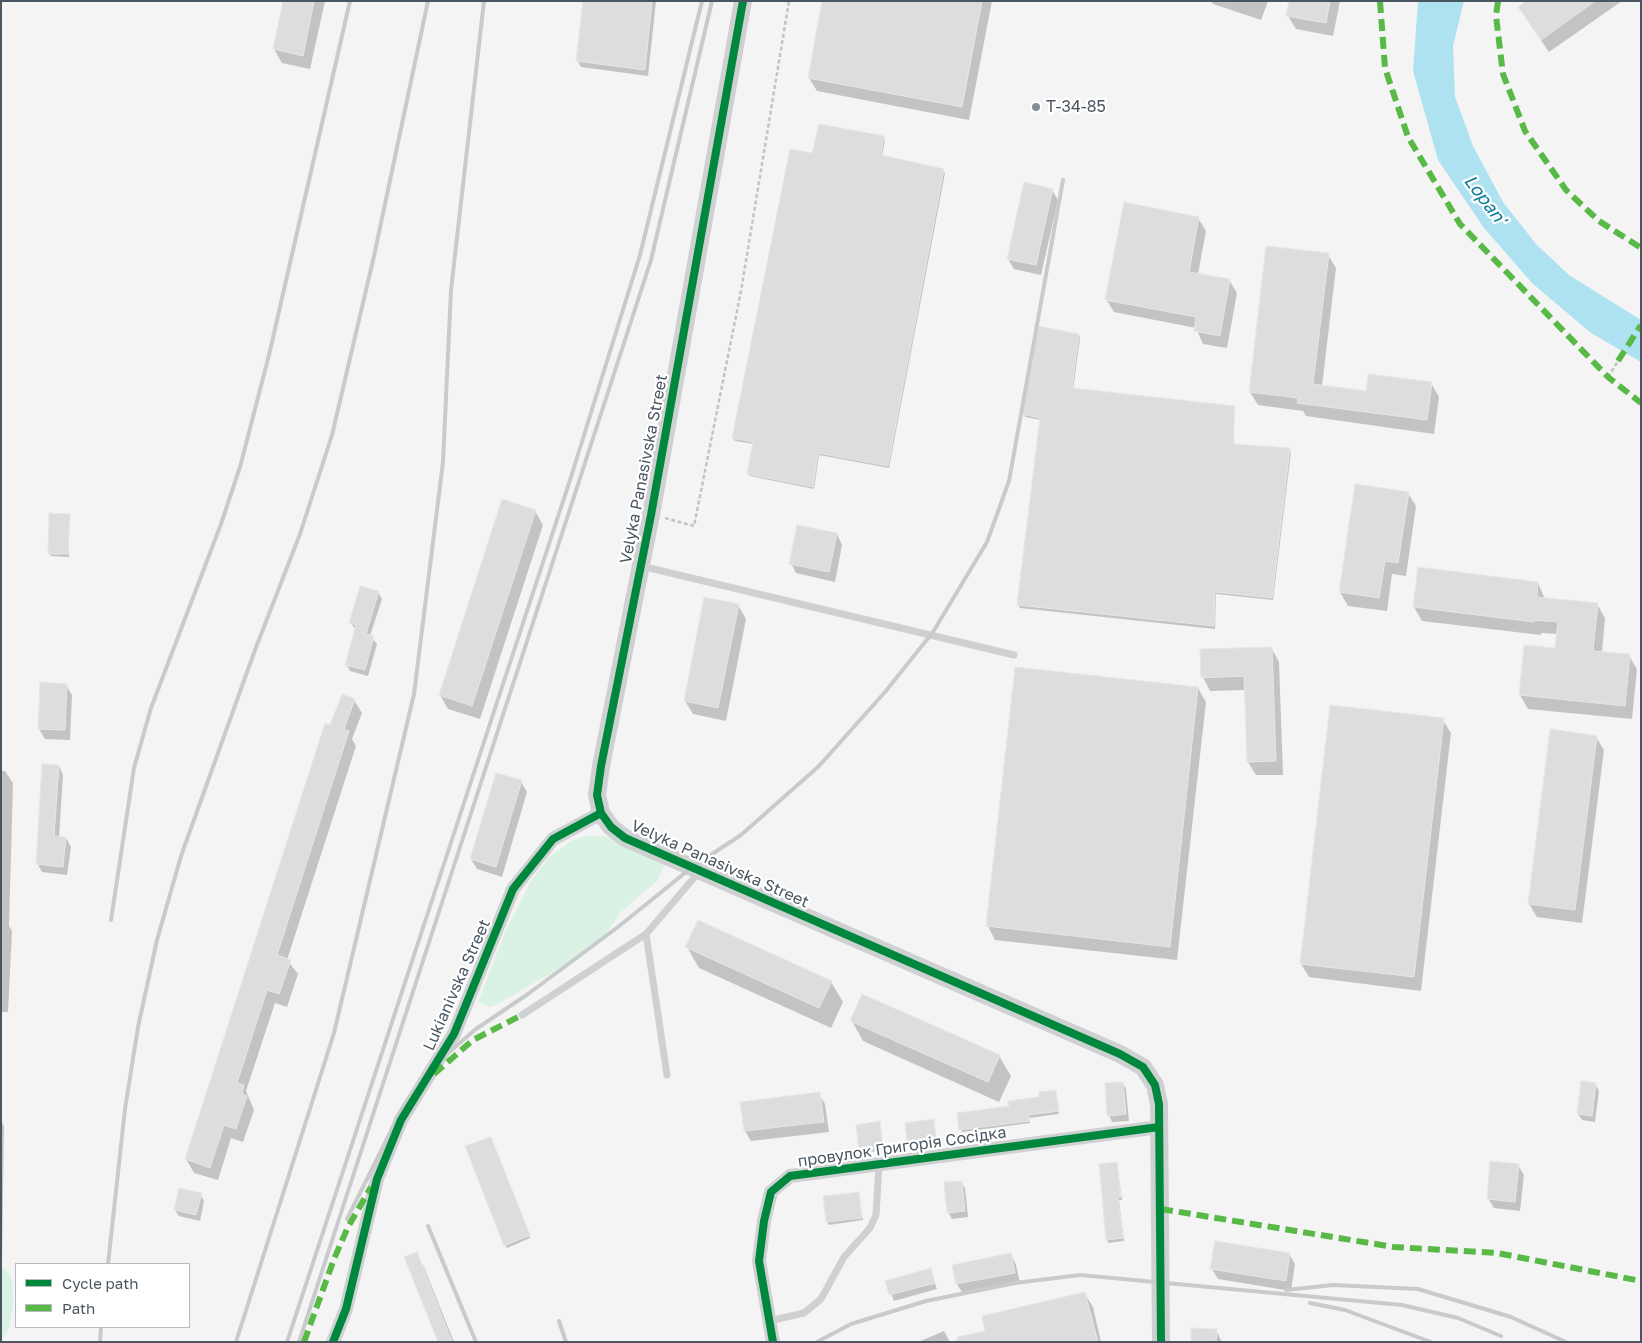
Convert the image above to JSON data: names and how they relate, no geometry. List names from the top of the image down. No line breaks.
{"streets":{"street":["Velyka Panasivska Street","Lukianivska Street","провулок Григорія Сосідка"]},"crossings":[["Velyka Panasivska Street","Lukianivska Street"],["Velyka Panasivska Street","провулок Григорія Сосідка"]],"water":["Lopan'"],"places":["Т-34-85"],"legend":["Cycle path","Path"]}
